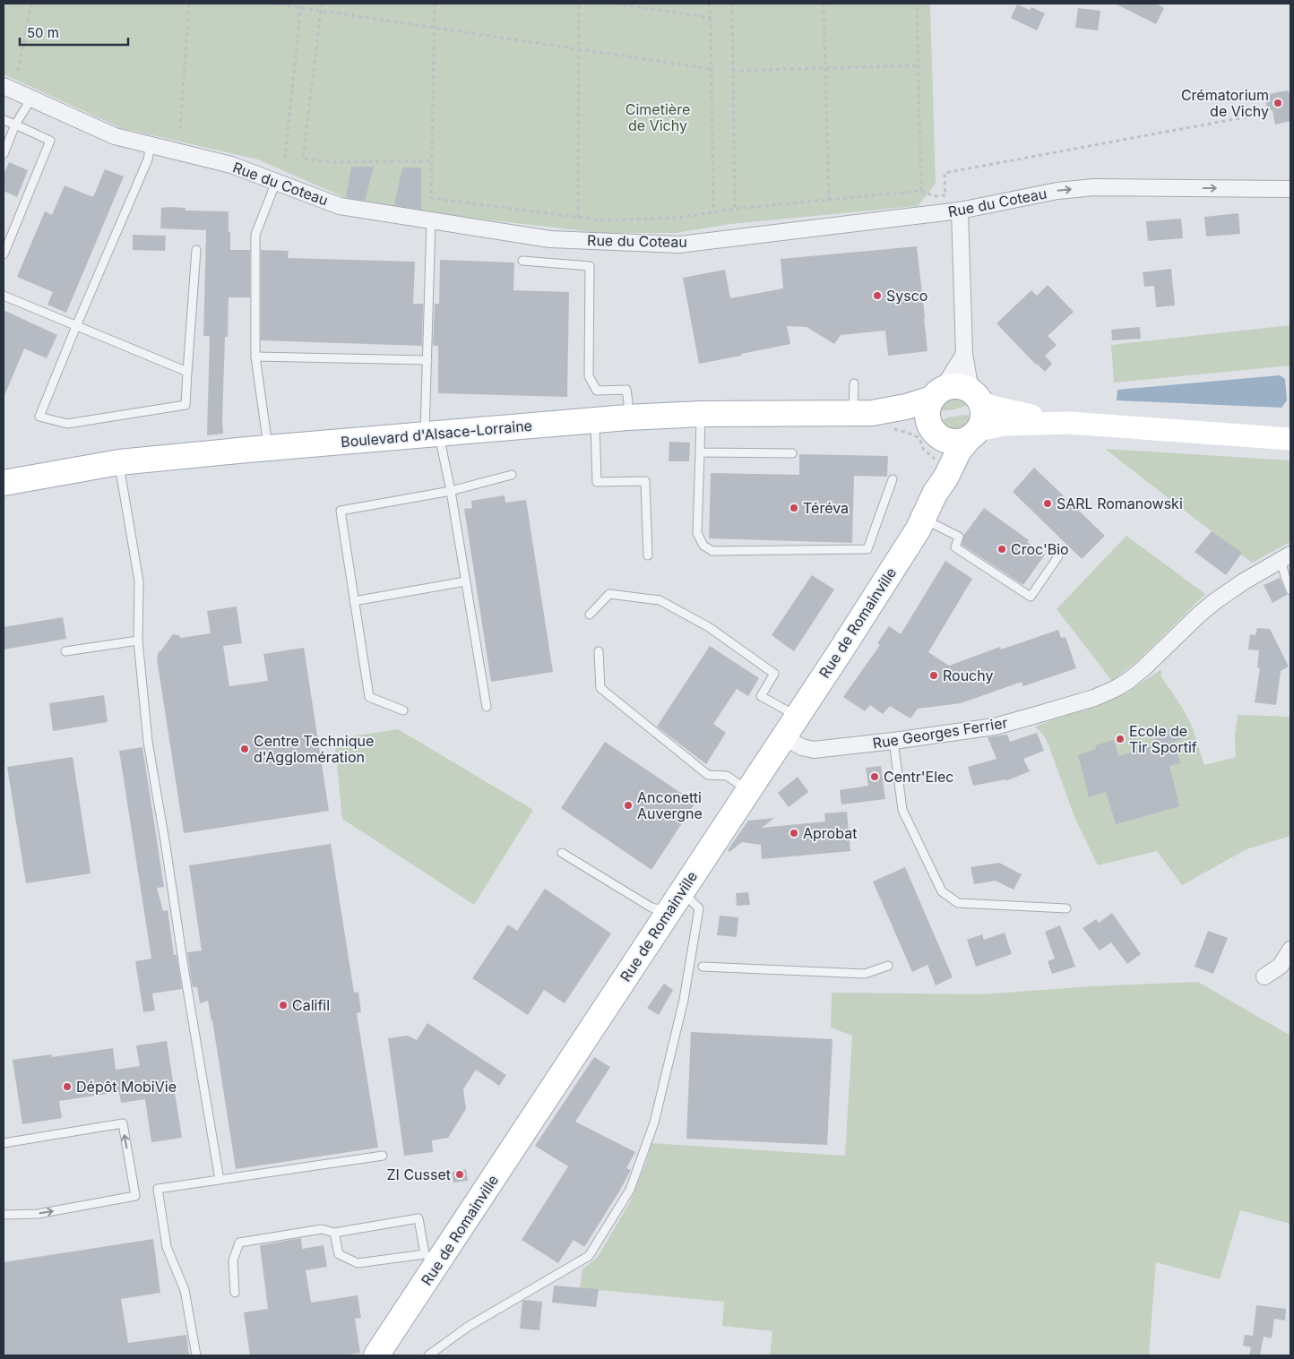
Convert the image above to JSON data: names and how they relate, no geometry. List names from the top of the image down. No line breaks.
{"streets":{"main road":["Boulevard d'Alsace-Lorraine","Rue de Romainville"],"street":["Rue du Coteau","Rue Georges Ferrier"]},"crossings":[["Boulevard d'Alsace-Lorraine","Rue de Romainville"],["Rue de Romainville","Rue Georges Ferrier"]],"parks":["Cimetière de Vichy"],"places":["Crématorium de Vichy","Sysco","SARL Romanowski","Téréva","Croc'Bio","Rouchy","Ecole de Tir Sportif","Centre Technique d'Agglomération","Centr'Elec","Anconetti Auvergne","Aprobat","Califil","Dépôt MobiVie","ZI Cusset"],"scale_bar":"50 m"}
